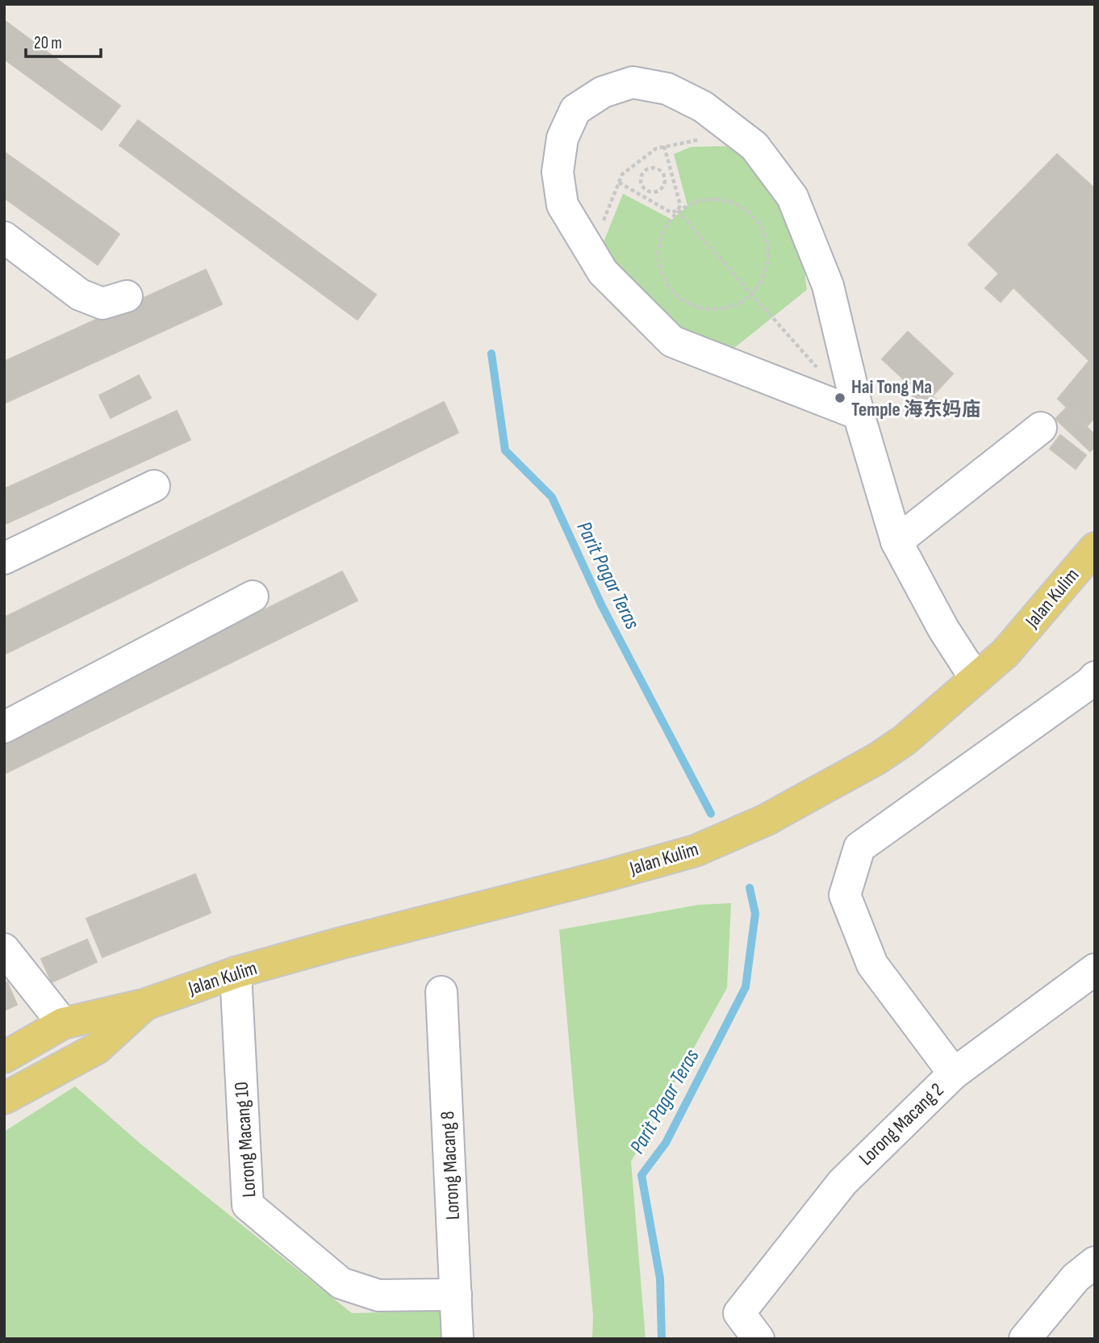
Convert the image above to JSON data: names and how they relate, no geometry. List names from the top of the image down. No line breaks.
{"streets":{"main road":["Jalan Kulim"],"street":["Lorong Macang 2","Lorong Macang 10","Lorong Macang 8"]},"crossings":[["Jalan Kulim","Lorong Macang 10"],["Lorong Macang 10","Lorong Macang 8"]],"water":["Parit Pagar Teras"],"places":["Hai Tong Ma Temple 海东妈庙"],"scale_bar":"20 m"}
